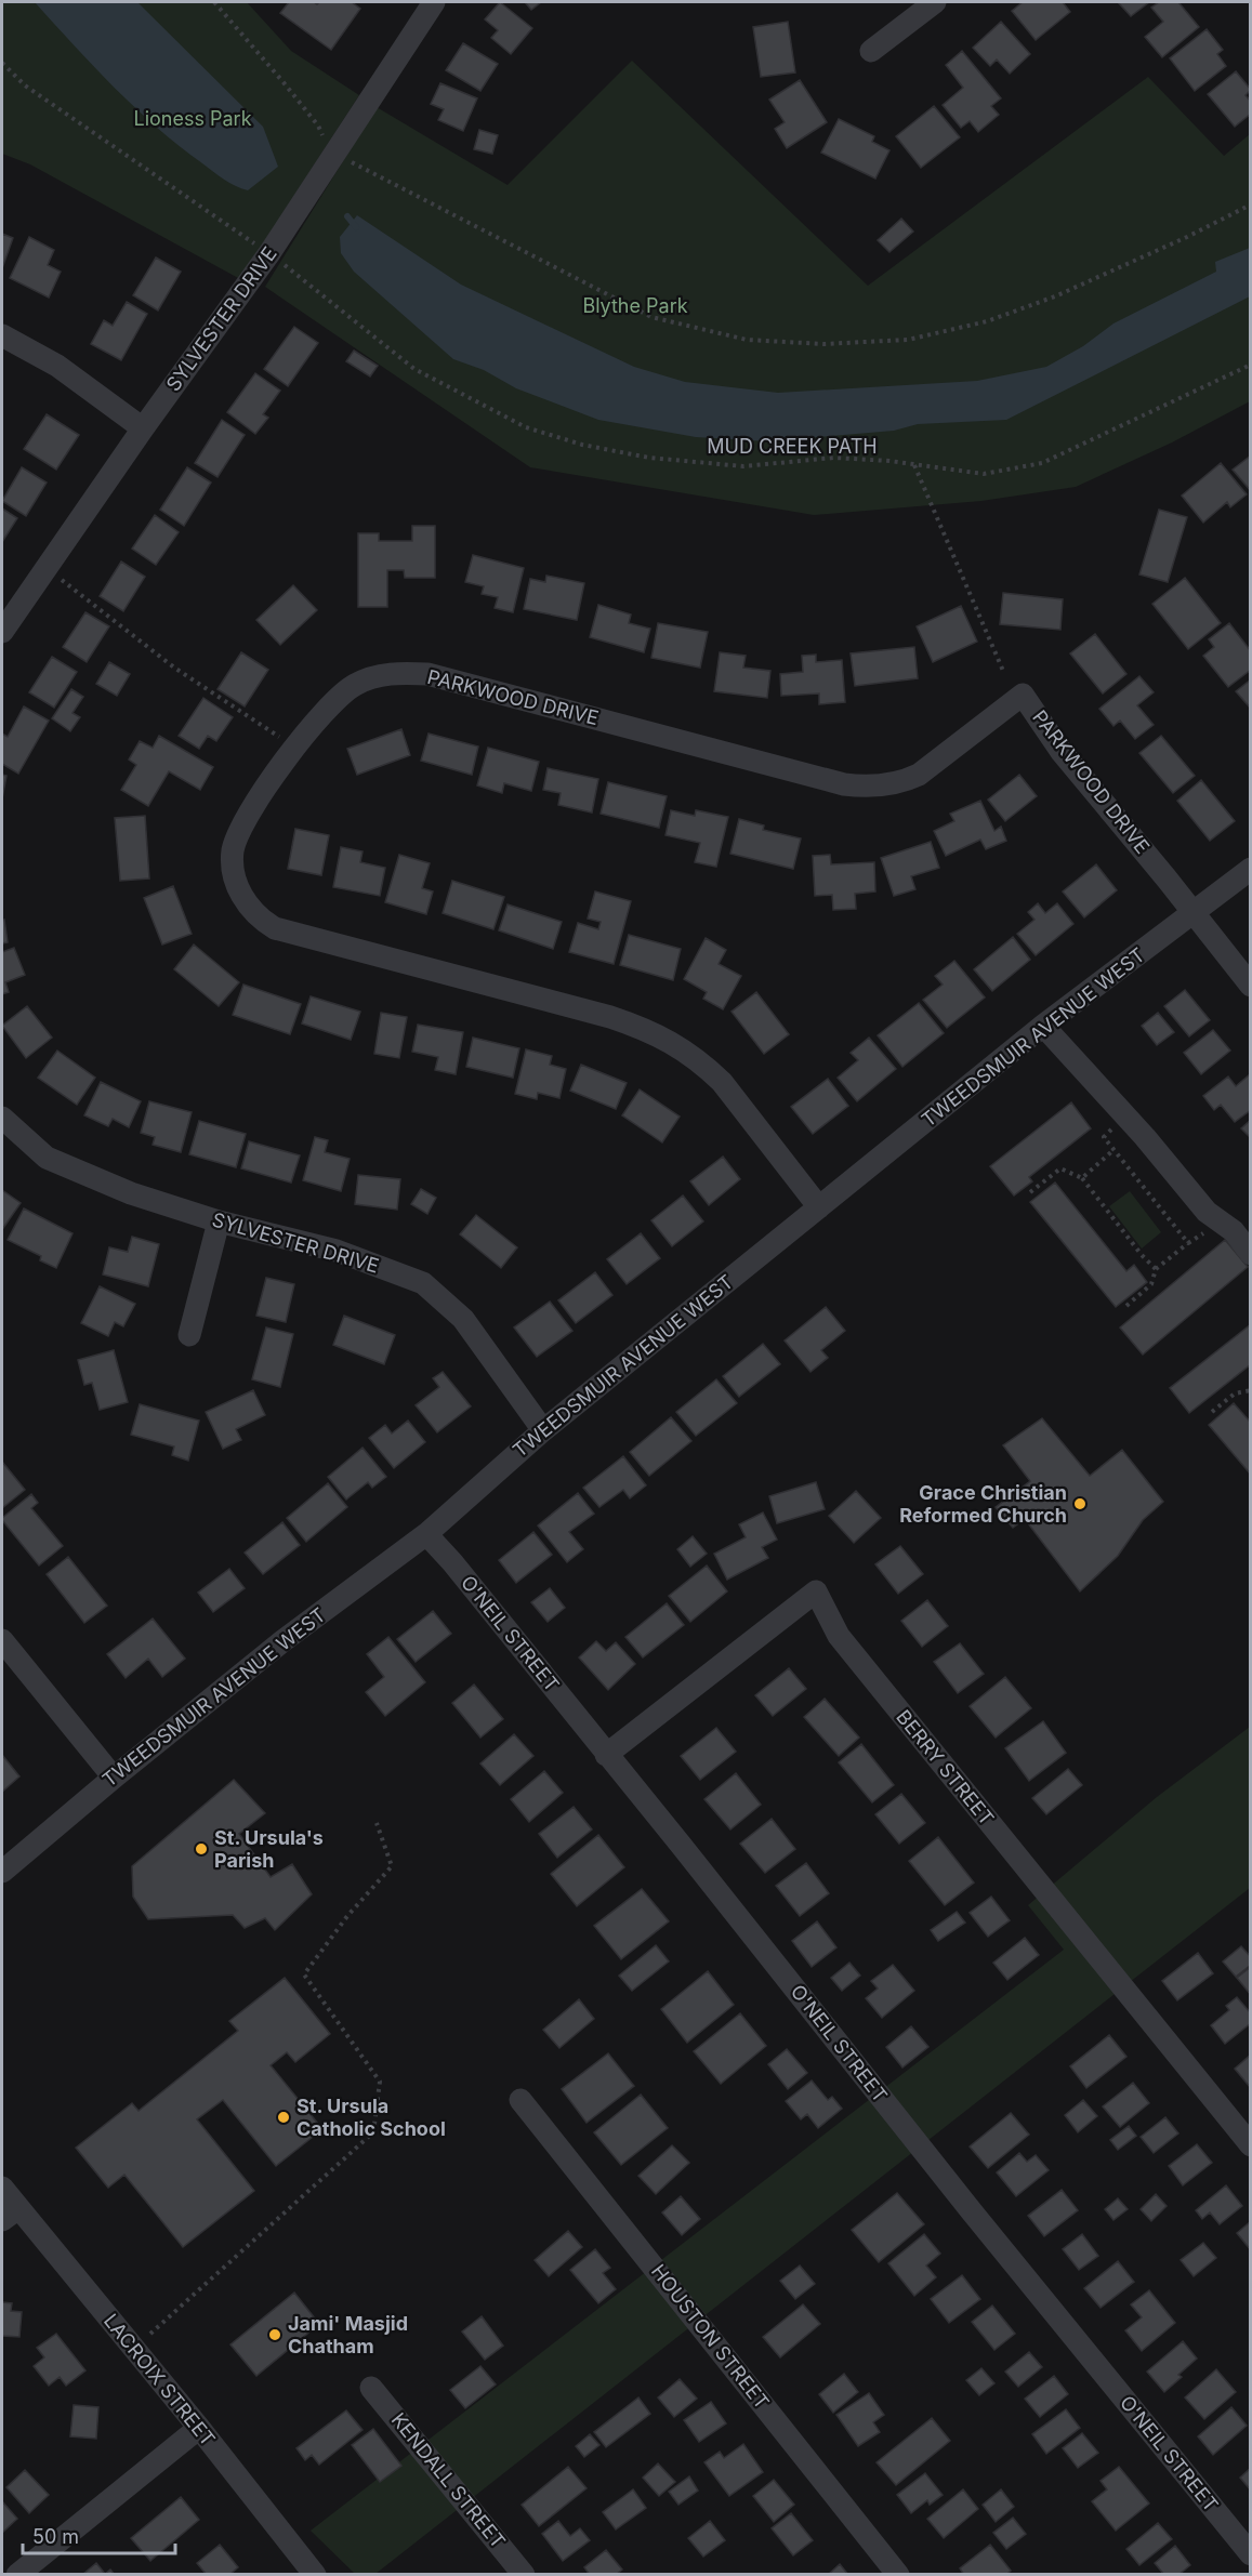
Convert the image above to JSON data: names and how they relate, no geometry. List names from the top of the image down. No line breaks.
{"streets":{"street":["SYLVESTER DRIVE","PARKWOOD DRIVE","TWEEDSMUIR AVENUE WEST","O'NEIL STREET","BERRY STREET","HOUSTON STREET","LACROIX STREET","KENDALL STREET"],"path":["MUD CREEK PATH"]},"crossings":[["SYLVESTER DRIVE","MUD CREEK PATH"],["SYLVESTER DRIVE","TWEEDSMUIR AVENUE WEST"],["PARKWOOD DRIVE","TWEEDSMUIR AVENUE WEST"],["TWEEDSMUIR AVENUE WEST","O'NEIL STREET"],["O'NEIL STREET","BERRY STREET"]],"parks":["Lioness Park","Blythe Park"],"places":["Grace Christian Reformed Church","St. Ursula's Parish","St. Ursula Catholic School","Jami' Masjid Chatham"],"scale_bar":"50 m"}
